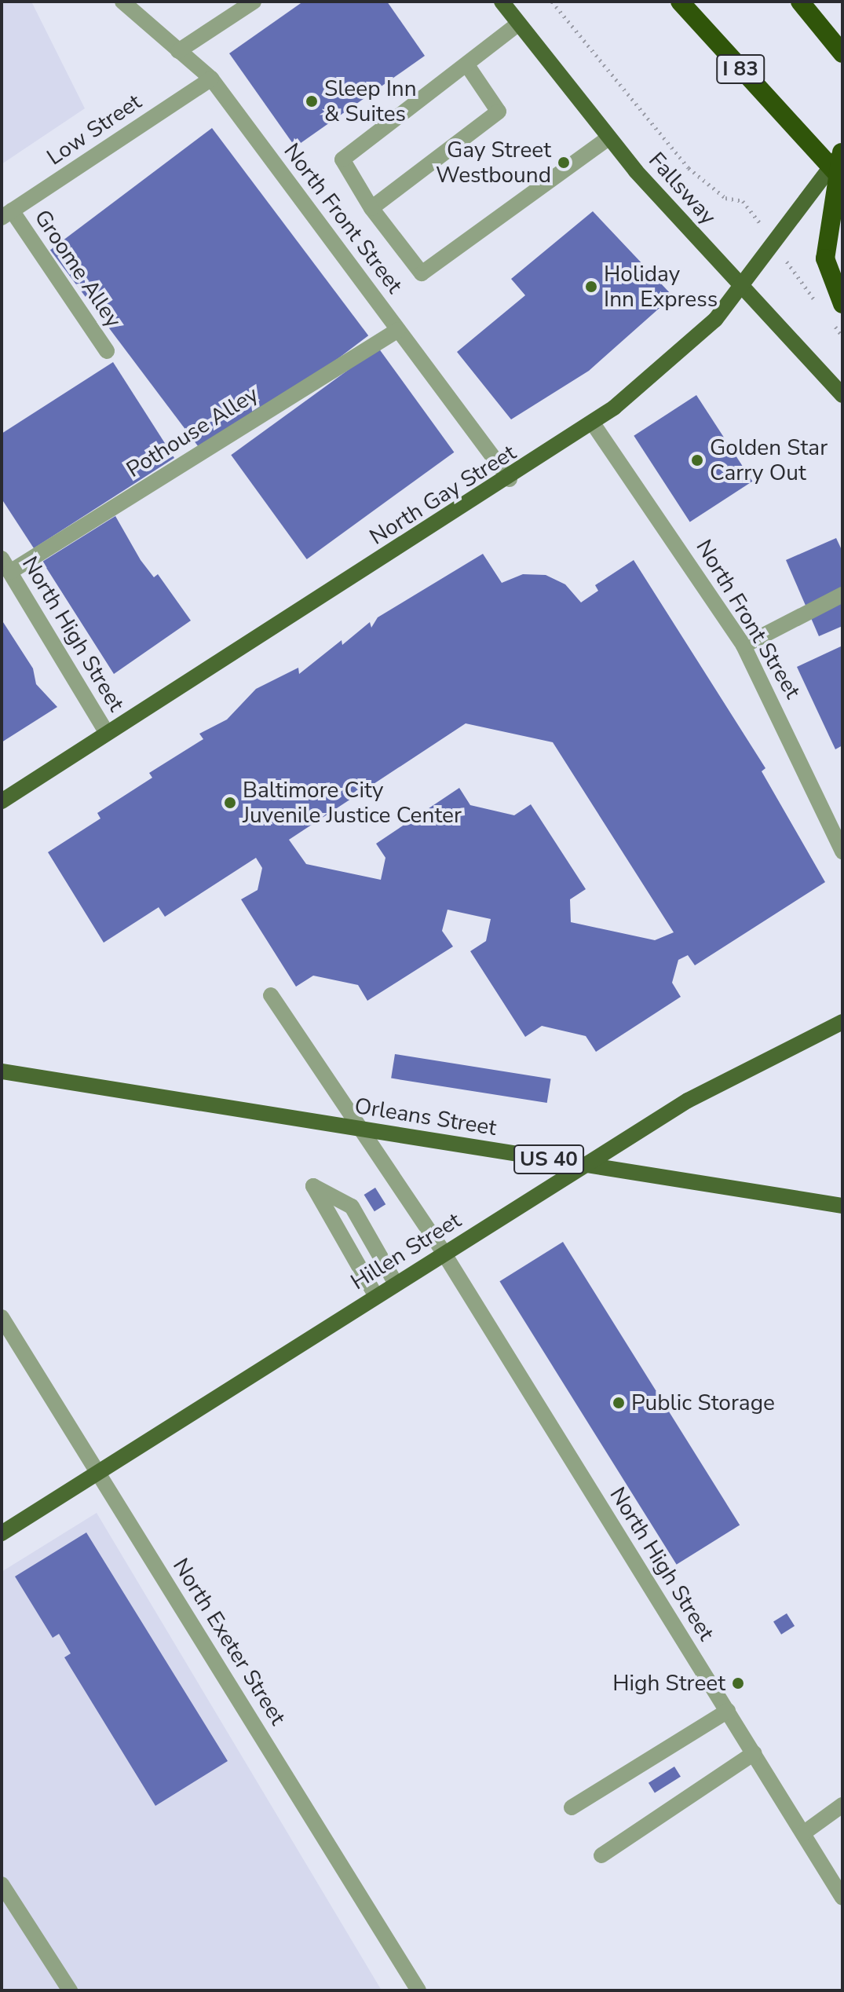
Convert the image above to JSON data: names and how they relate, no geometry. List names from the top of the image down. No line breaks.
{"streets":{"highway":["I 83"],"main road":["Fallsway","North Gay Street","Orleans Street","US 40","Hillen Street"],"street":["Low Street","North Front Street","Groome Alley","Pothouse Alley","North High Street","North Exeter Street"]},"crossings":[["Low Street","North Front Street"],["Low Street","Groome Alley"],["Fallsway","North Gay Street"],["North Front Street","Pothouse Alley"],["North Front Street","North Gay Street"],["Pothouse Alley","North High Street"],["North Gay Street","North High Street"],["North High Street","Hillen Street"],["Hillen Street","North Exeter Street"]],"places":["Sleep Inn & Suites","Gay Street Westbound","Holiday Inn Express","Golden Star Carry Out","Baltimore City Juvenile Justice Center","Public Storage","High Street"]}
